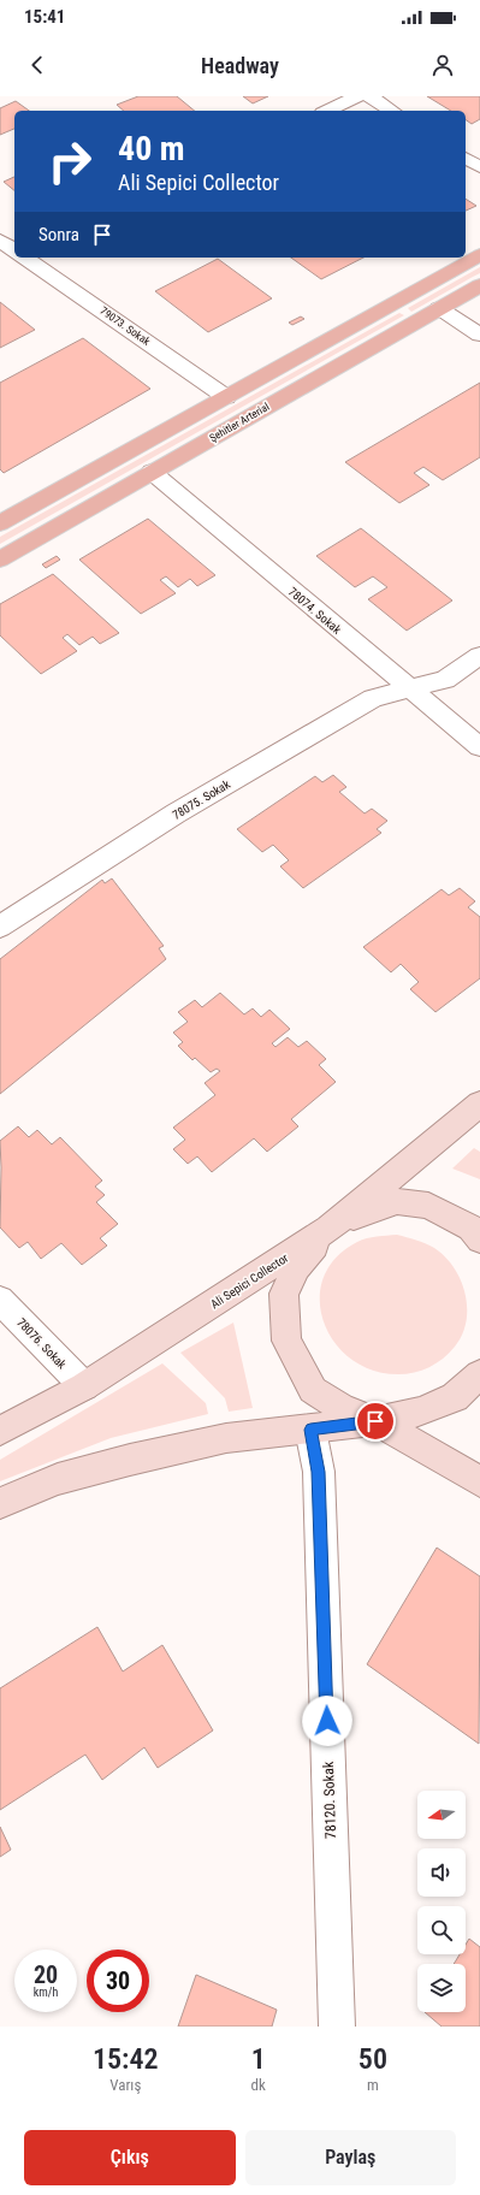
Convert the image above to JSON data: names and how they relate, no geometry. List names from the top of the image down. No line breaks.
{"streets":{"main road":["Şehitler Arterial","Ali Sepici Collector"],"street":["79073. Sokak","78074. Sokak","78075. Sokak","78076. Sokak","78120. Sokak"]},"crossings":[["Şehitler Arterial","78074. Sokak"],["78074. Sokak","78075. Sokak"],["Ali Sepici Collector","78076. Sokak"]],"north":"left","page":{"status":"15:41","header":"Headway","turn":["40 m","Ali Sepici Collector"],"then":"Sonra","speed":"20 km/h","limit":"30","eta":["15:42","Varış","1","dk","50","m"],"buttons":["Çıkış","Paylaş"]}}
